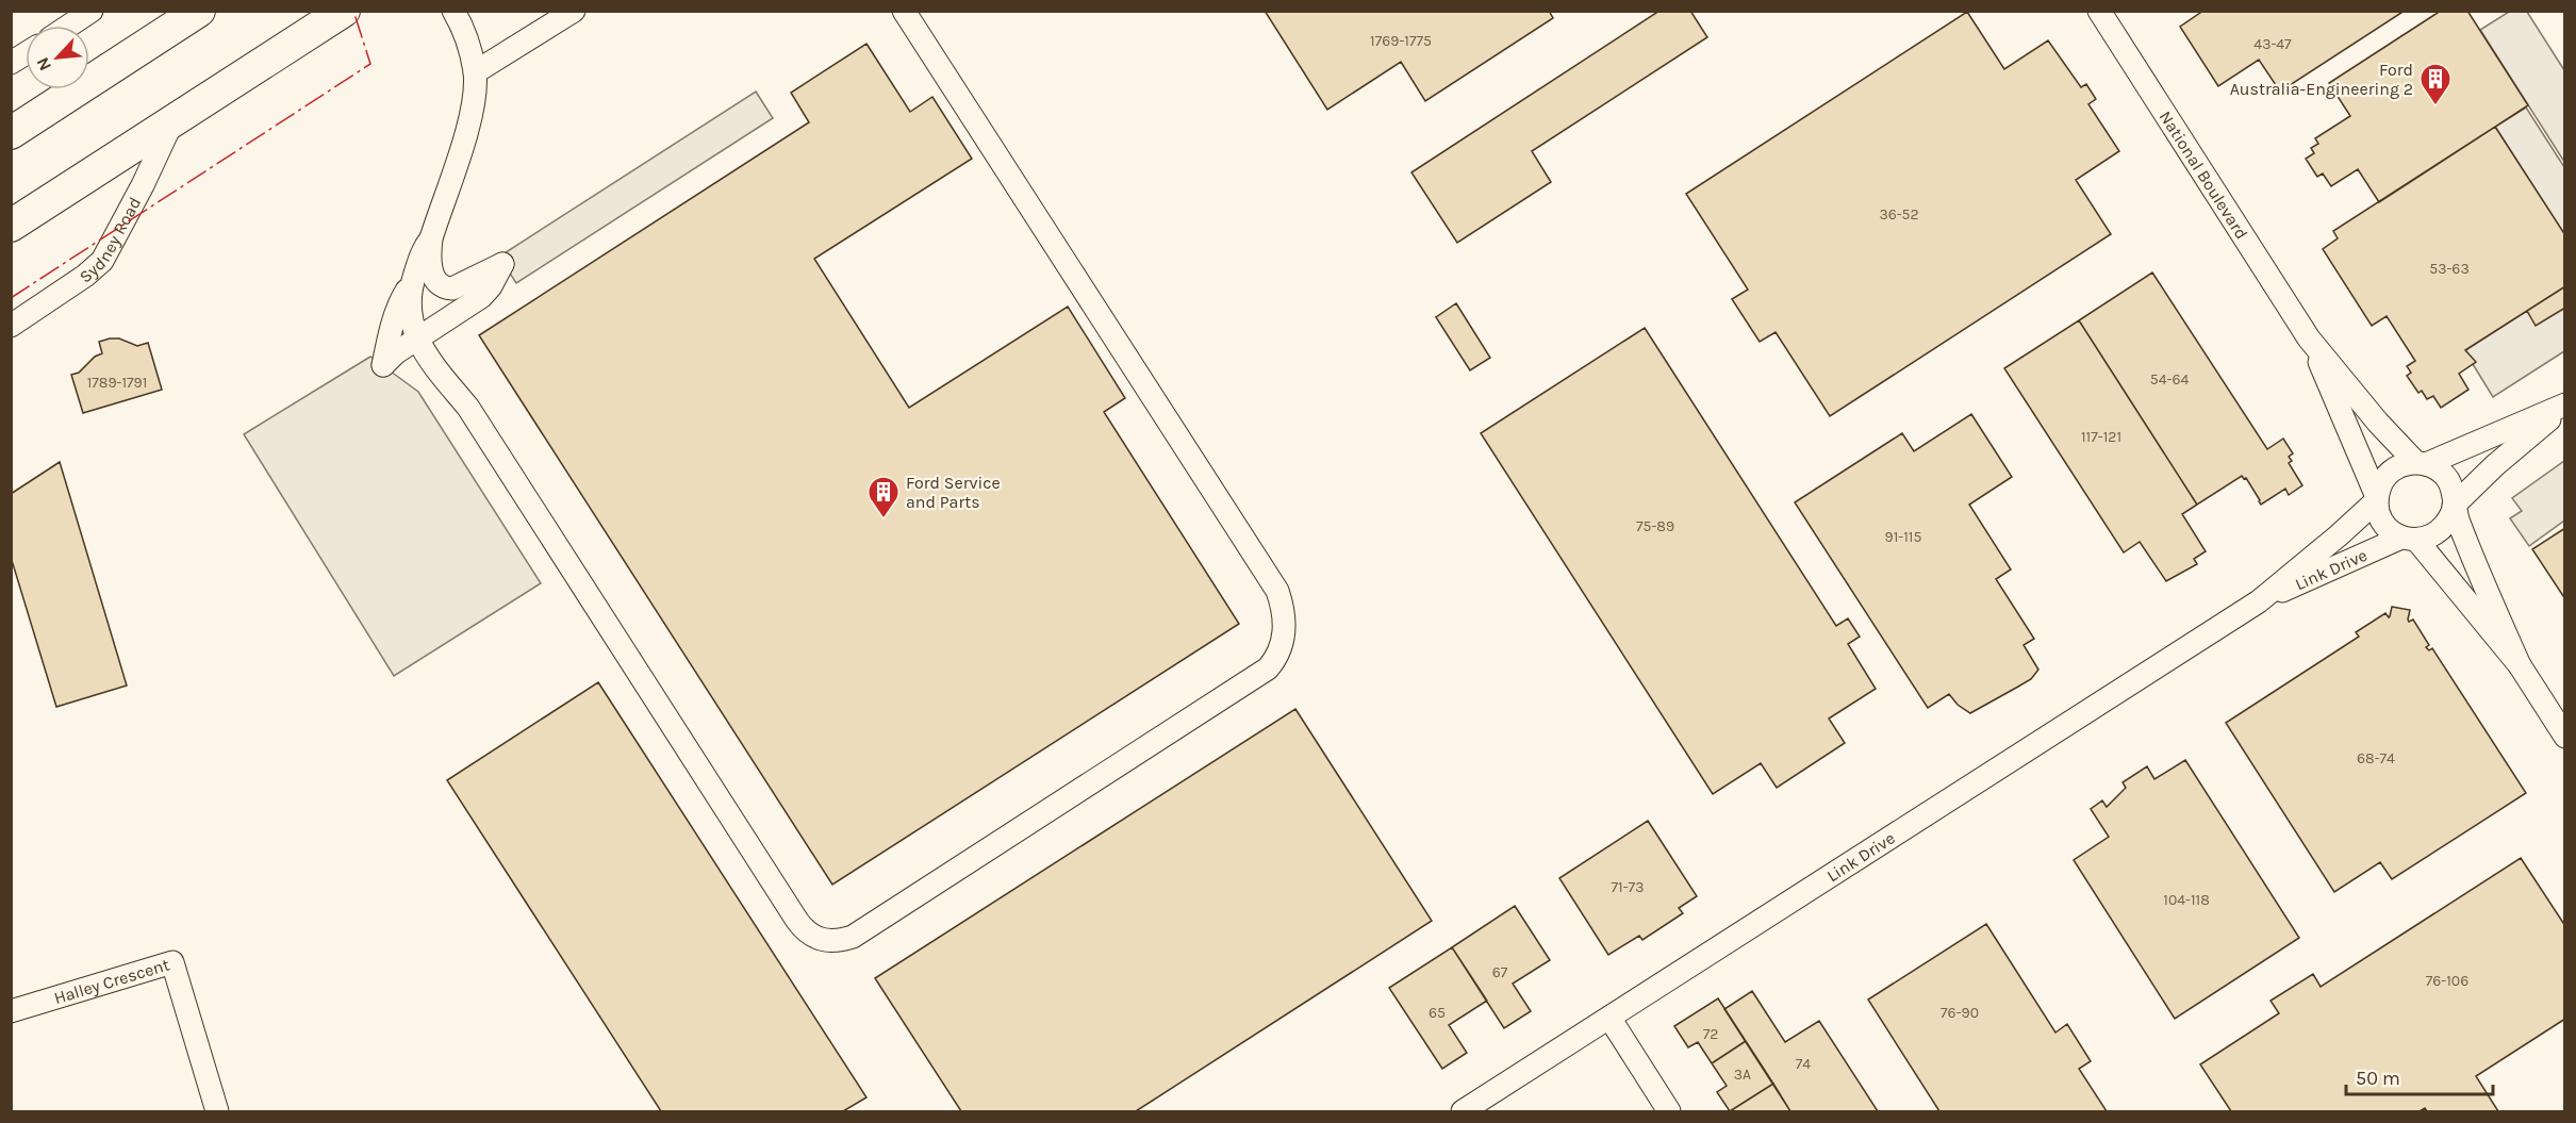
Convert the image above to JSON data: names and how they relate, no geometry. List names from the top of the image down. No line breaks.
{"streets":{"street":["National Boulevard","Sydney Road","Link Drive","Halley Crescent"]},"crossings":[["National Boulevard","Link Drive"]],"places":{"building":["Ford Australia-Engineering 2","Ford Service and Parts"]},"house_numbers":["1769-1775","43-47","36-52","53-63","54-64","1789-1791","117-121","75-89","91-115","68-74","71-73","104-118","67","76-106","65","76-90","72","74","3A"],"scale_bar":"50 m","north":"bottom left"}
